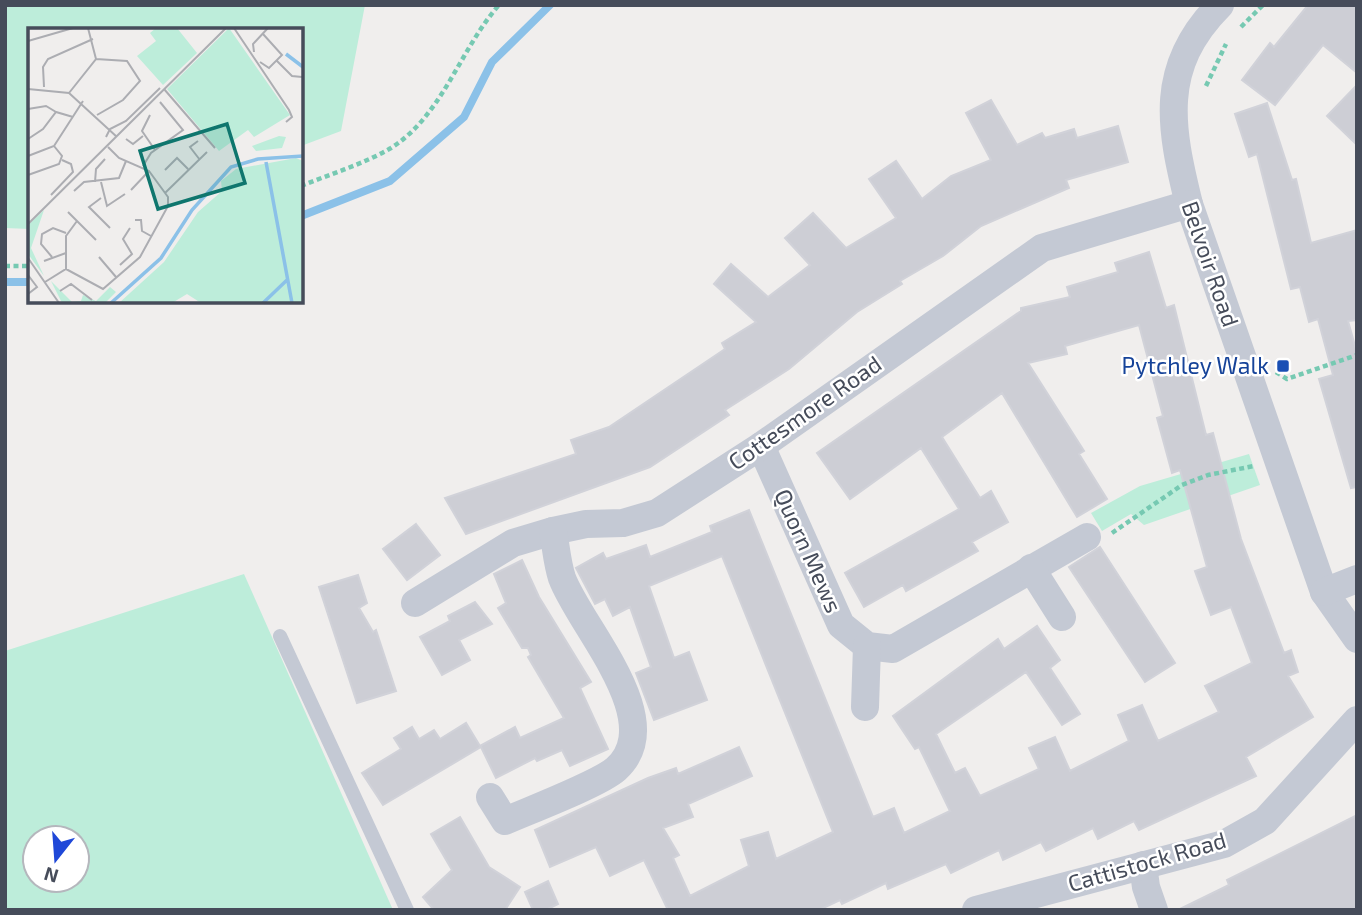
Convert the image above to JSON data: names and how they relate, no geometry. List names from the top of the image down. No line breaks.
{"streets":{"street":["Belvoir Road","Cottesmore Road","Quorn Mews","Cattistock Road"]},"crossings":[["Belvoir Road","Cottesmore Road"],["Cottesmore Road","Quorn Mews"]],"places":{"transit":["Pytchley Walk"]},"north":"bottom"}
